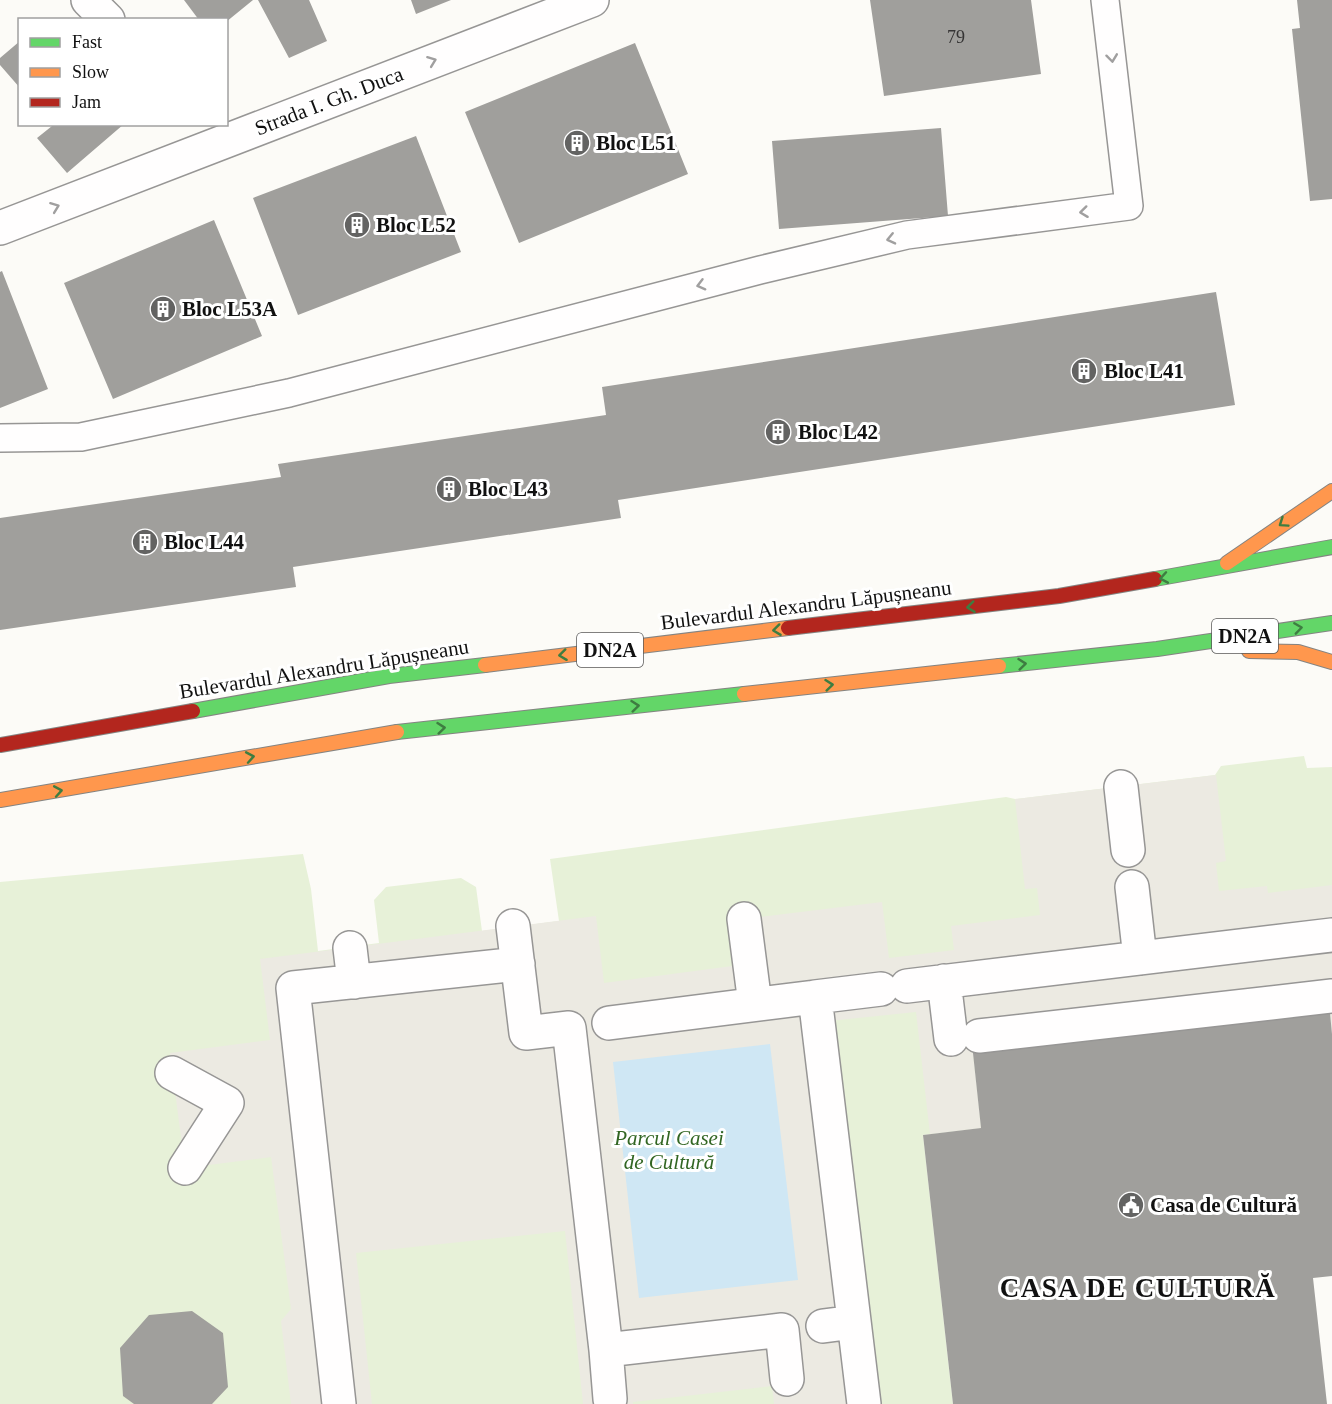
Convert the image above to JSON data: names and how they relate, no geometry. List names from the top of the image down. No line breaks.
{"streets":{"main road":["Bulevardul Alexandru Lăpușneanu","DN2A"],"street":["Strada I. Gh. Duca"]},"one_way":["Strada I. Gh. Duca"],"districts":["CASA DE CULTURĂ"],"parks":["Parcul Casei de Cultură"],"places":{"building":["Bloc L51","Bloc L52","Bloc L53A","Bloc L41","Bloc L42","Bloc L43","Bloc L44"],"public building":["Casa de Cultură"]},"house_numbers":["79"],"legend":["Fast","Slow","Jam"]}
